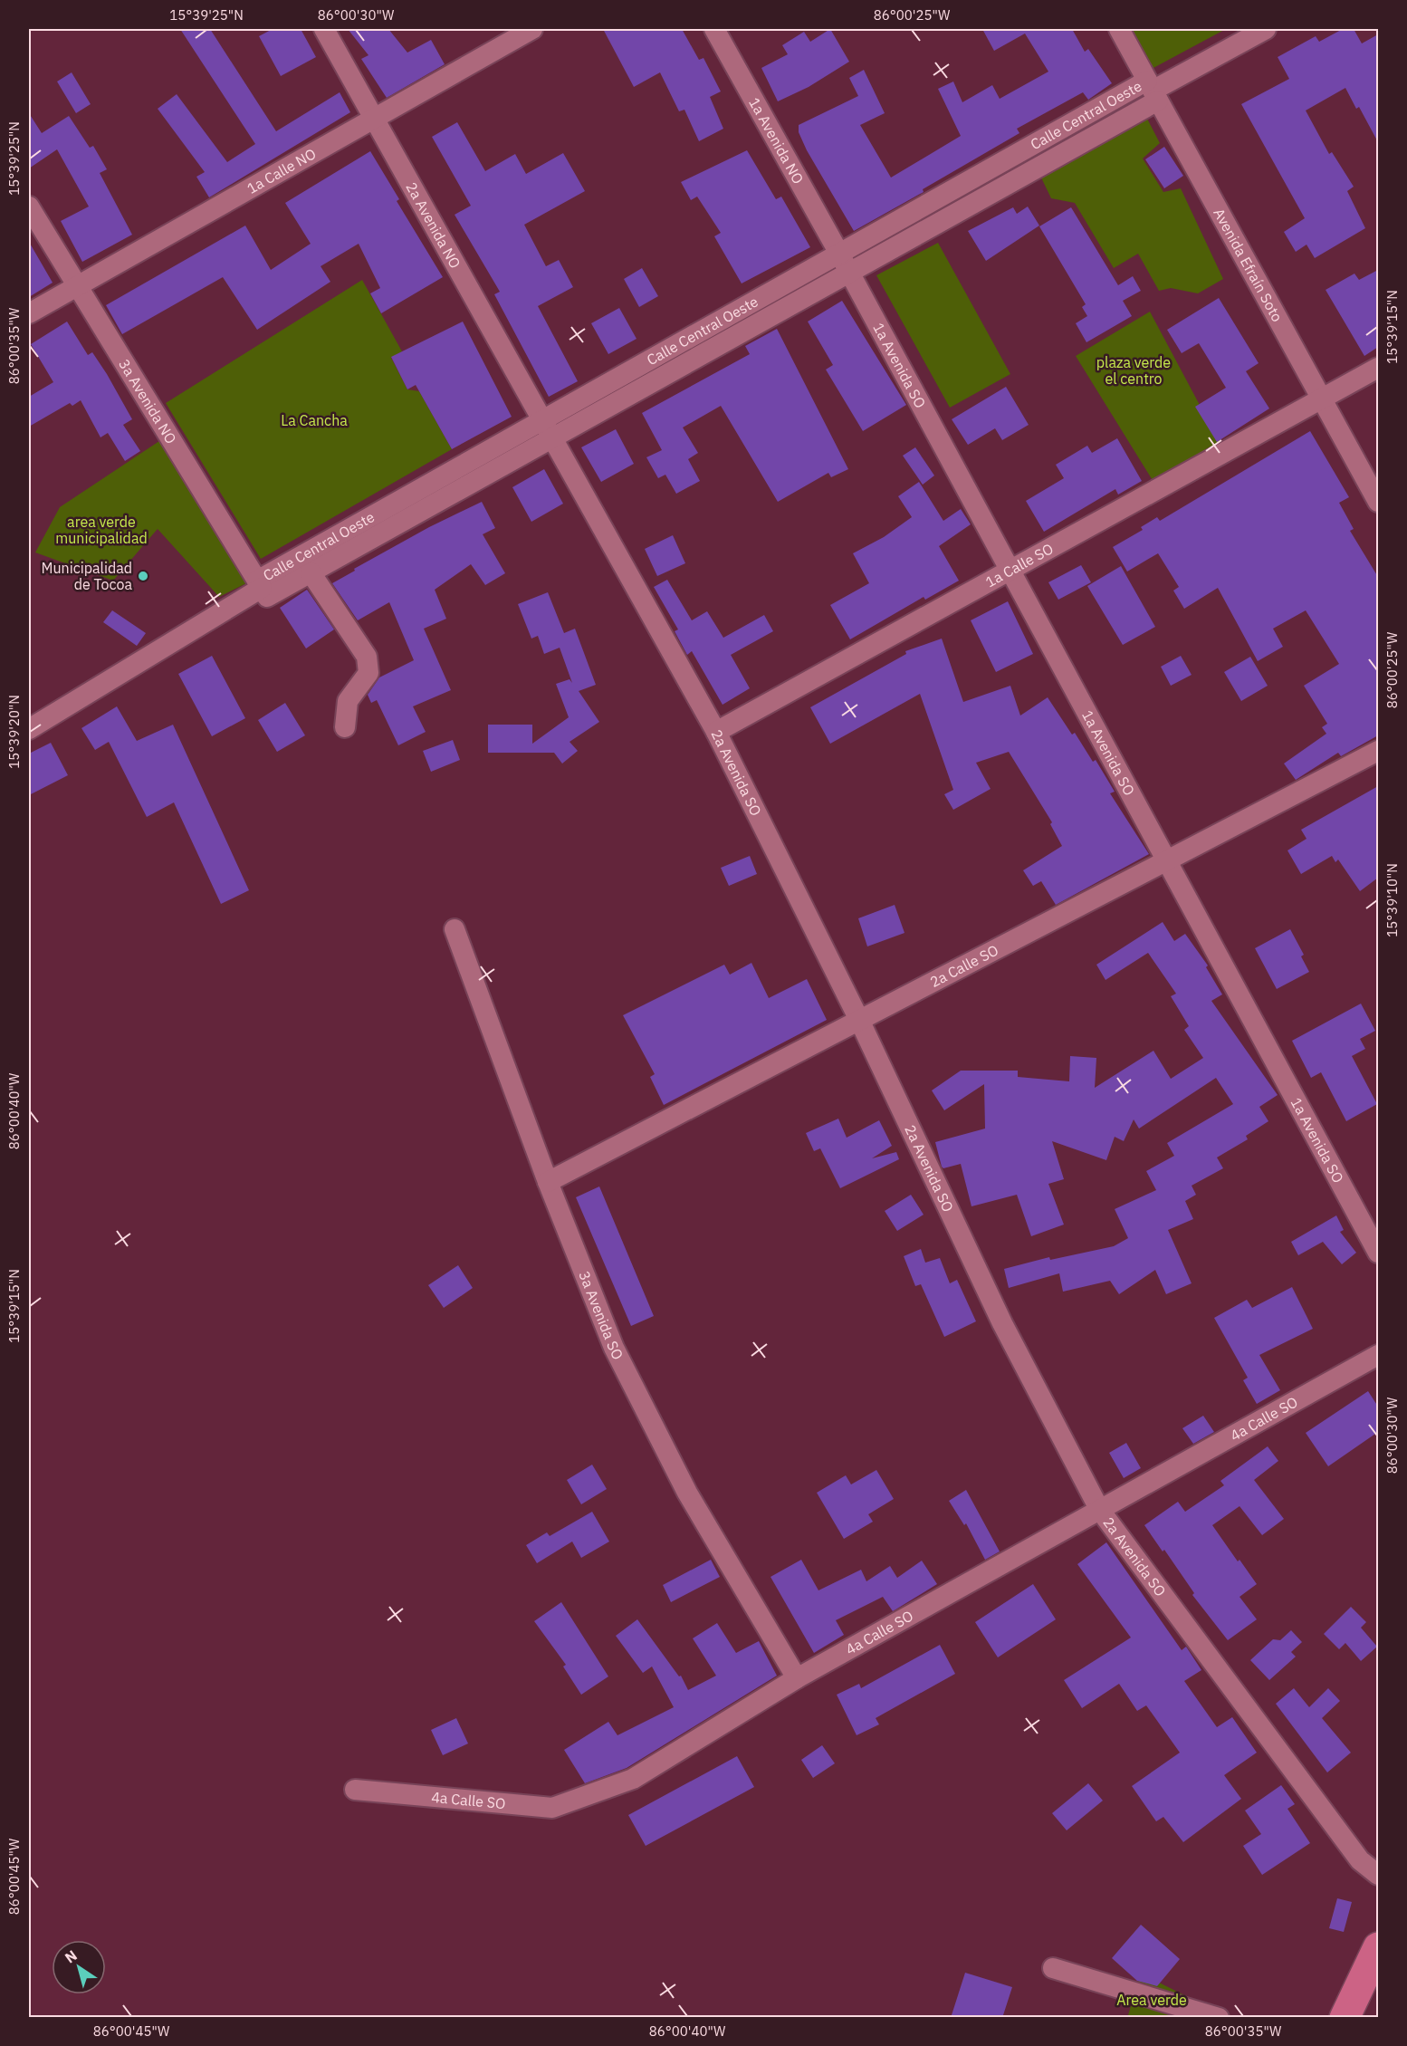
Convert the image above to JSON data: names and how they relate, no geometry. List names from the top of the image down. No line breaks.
{"streets":{"street":["Calle Central Oeste","1a Avenida NO","1a Calle NO","2a Avenida NO","Avenida Efraín Soto","1a Avenida SO","3a Avenida NO","1a Calle SO","2a Avenida SO","2a Calle SO","3a Avenida SO","4a Calle SO"]},"crossings":[["Calle Central Oeste","1a Avenida NO"],["Calle Central Oeste","2a Avenida NO"],["Calle Central Oeste","Avenida Efraín Soto"],["Calle Central Oeste","1a Avenida SO"],["Calle Central Oeste","3a Avenida NO"],["Calle Central Oeste","2a Avenida SO"],["1a Avenida NO","1a Avenida SO"],["1a Calle NO","2a Avenida NO"],["1a Calle NO","3a Avenida NO"],["2a Avenida NO","2a Avenida SO"],["Avenida Efraín Soto","1a Calle SO"],["1a Avenida SO","1a Calle SO"],["1a Avenida SO","2a Calle SO"],["1a Calle SO","2a Avenida SO"],["2a Avenida SO","2a Calle SO"],["2a Avenida SO","4a Calle SO"],["2a Calle SO","3a Avenida SO"],["3a Avenida SO","4a Calle SO"]],"parks":["plaza verde el centro","La Cancha","area verde municipalidad","Area verde"],"places":["Municipalidad de Tocoa"],"north":"top left","coordinates":["15°39'25\"N","86°00'30\"W","86°00'25\"W","15°39'15\"N","86°00'35\"W","15°39'20\"N","15°39'10\"N","86°00'40\"W","86°00'45\"W"]}
